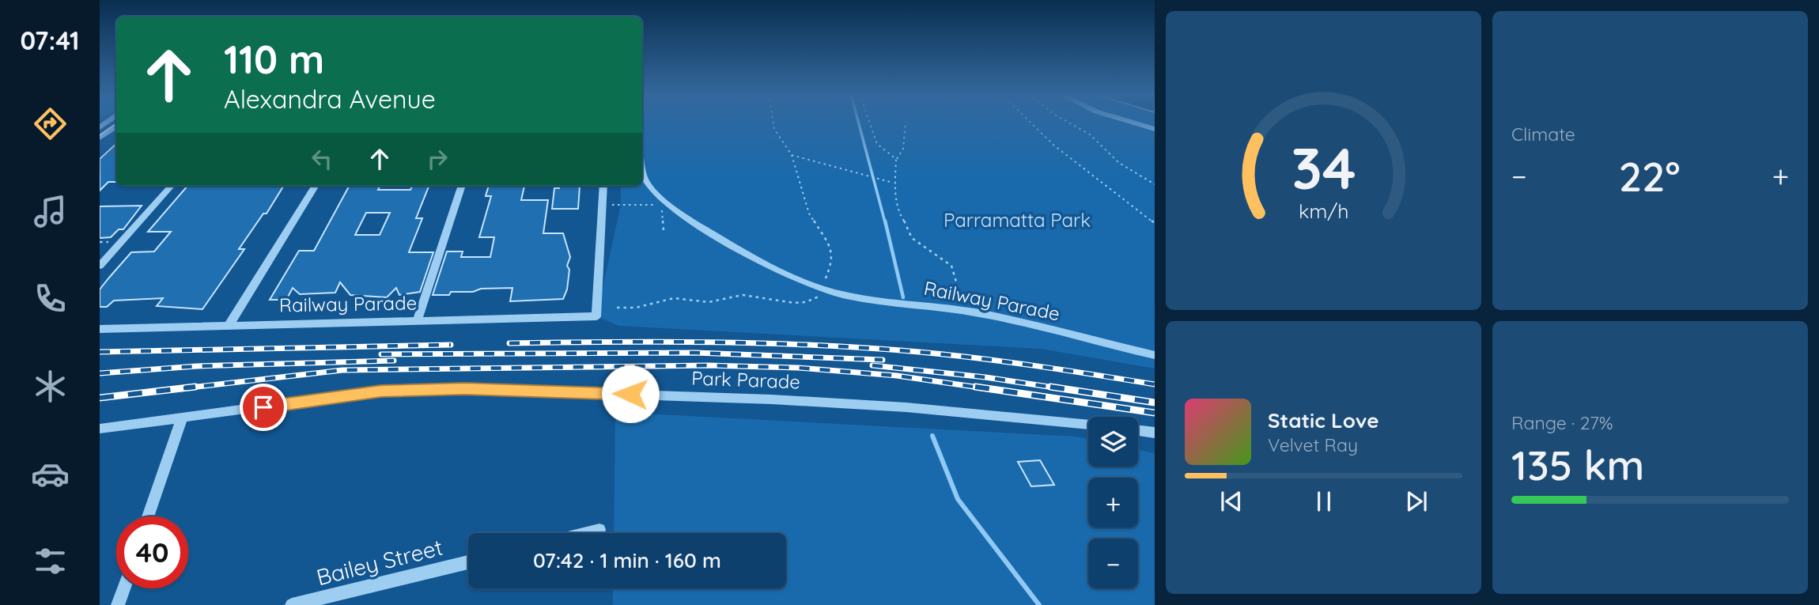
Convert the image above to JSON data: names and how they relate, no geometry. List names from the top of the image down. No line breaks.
{"streets":{"street":["Railway Parade","Park Parade","Bailey Street"]},"parks":["Parramatta Park"],"page":{"tabs":"07:41","tile":["Climate",["Range · 27%","135 km"]],"turn":["110 m","Alexandra Avenue"],"heat":["−","22°","+"],"song":["Static Love","Velvet Ray"],"map_buttons":["+","−"],"limit":"40","trip":"07:42 · 1 min · 160 m","gauge":["34","km/h"]}}
